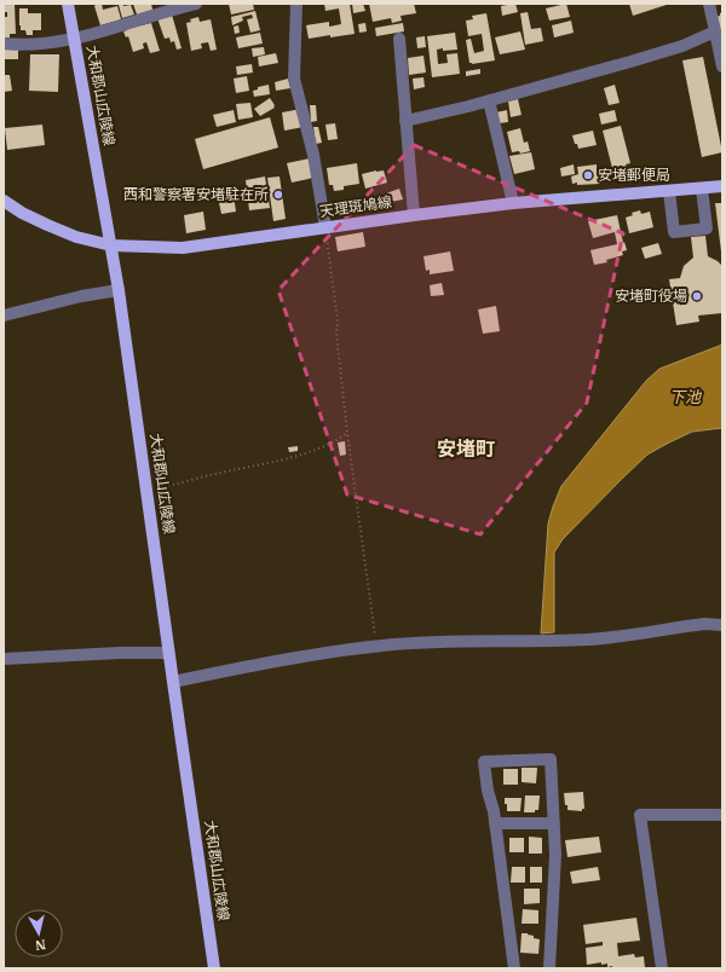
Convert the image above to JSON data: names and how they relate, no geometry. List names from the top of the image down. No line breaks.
{"streets":{"main road":["大和郡山広陵線","天理斑鳩線"]},"crossings":[["大和郡山広陵線","天理斑鳩線"]],"districts":["安堵町"],"water":["下池"],"places":["安堵郵便局","西和警察署安堵駐在所","安堵町役場"],"north":"bottom"}
